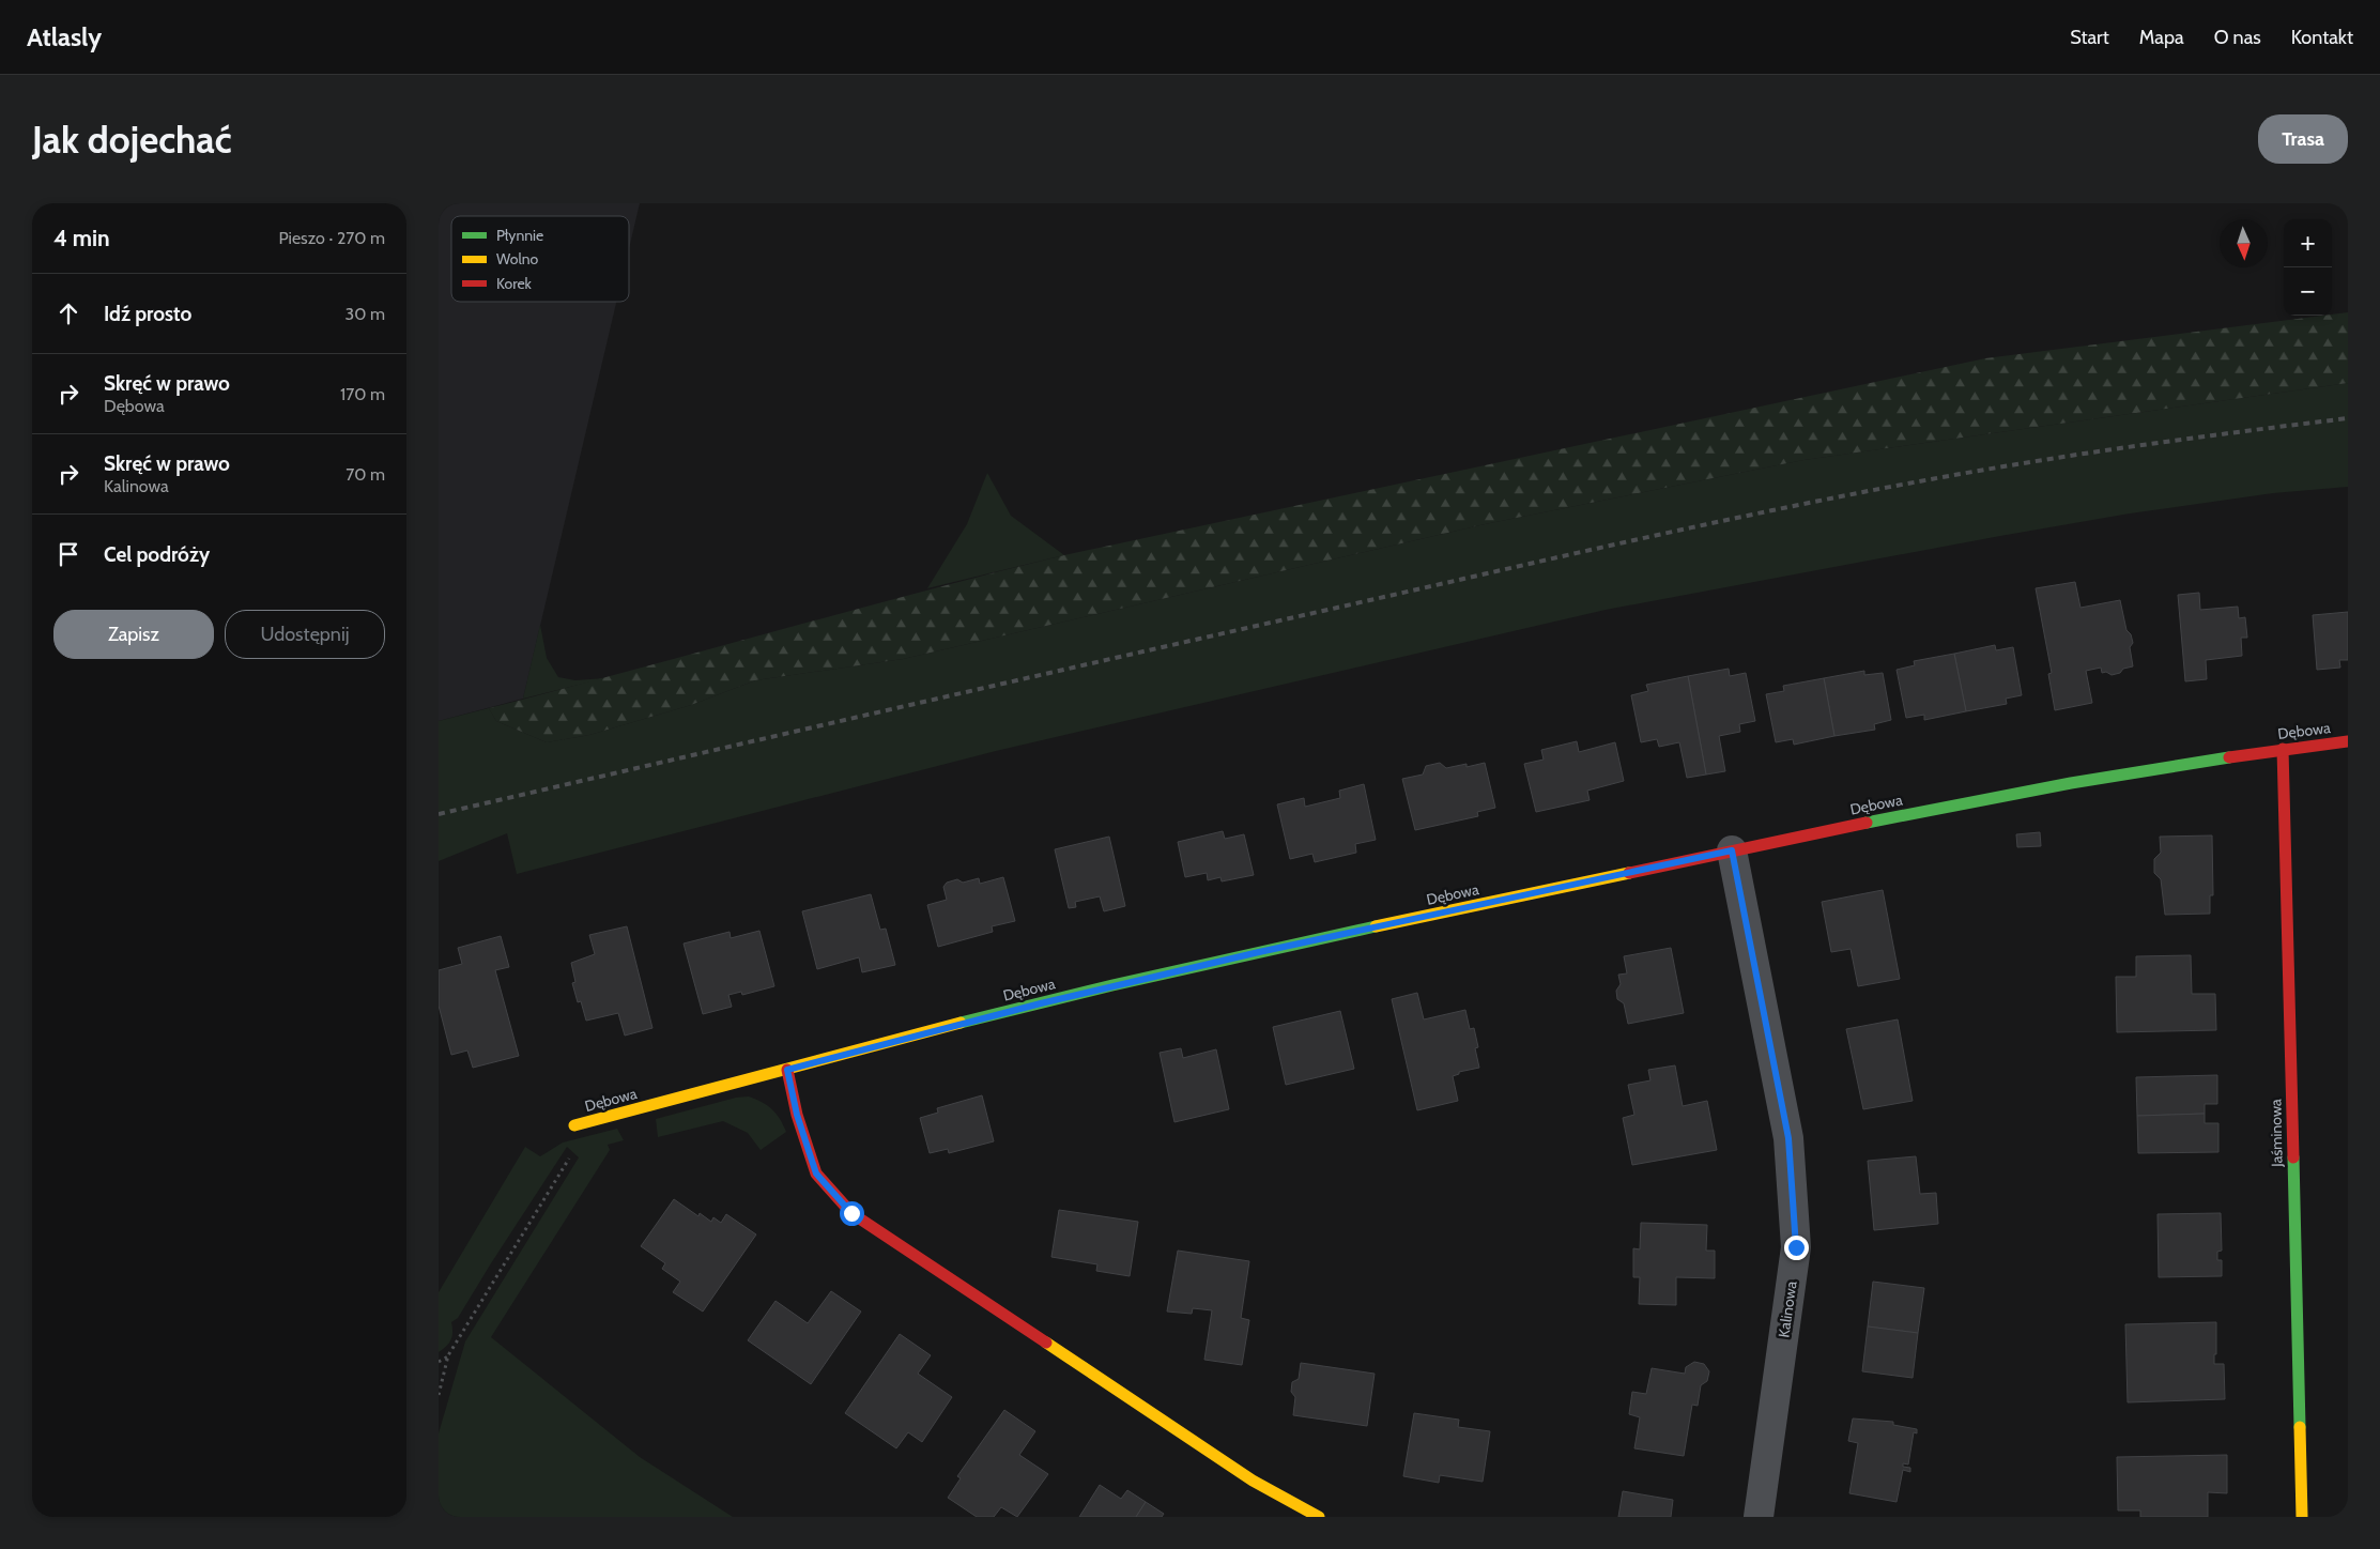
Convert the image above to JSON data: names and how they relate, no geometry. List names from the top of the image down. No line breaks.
{"streets":{"street":["Dębowa","Jaśminowa","Kalinowa"]},"crossings":[["Dębowa","Jaśminowa"],["Dębowa","Kalinowa"]],"legend":["Płynnie","Wolno","Korek"],"north":"bottom","page":{"header":"Atlasly","nav":["Start","Mapa","O nas","Kontakt"],"buttons":["Trasa",["Zapisz","Udostępnij"]],"title":"Jak dojechać","heading":["4 min","Pieszo · 270 m"],"map_buttons":["+","−"],"list":[["Idź prosto","30 m"],["Skręć w prawo","Dębowa","170 m"],["Skręć w prawo","Kalinowa","70 m"],"Cel podróży"]}}
